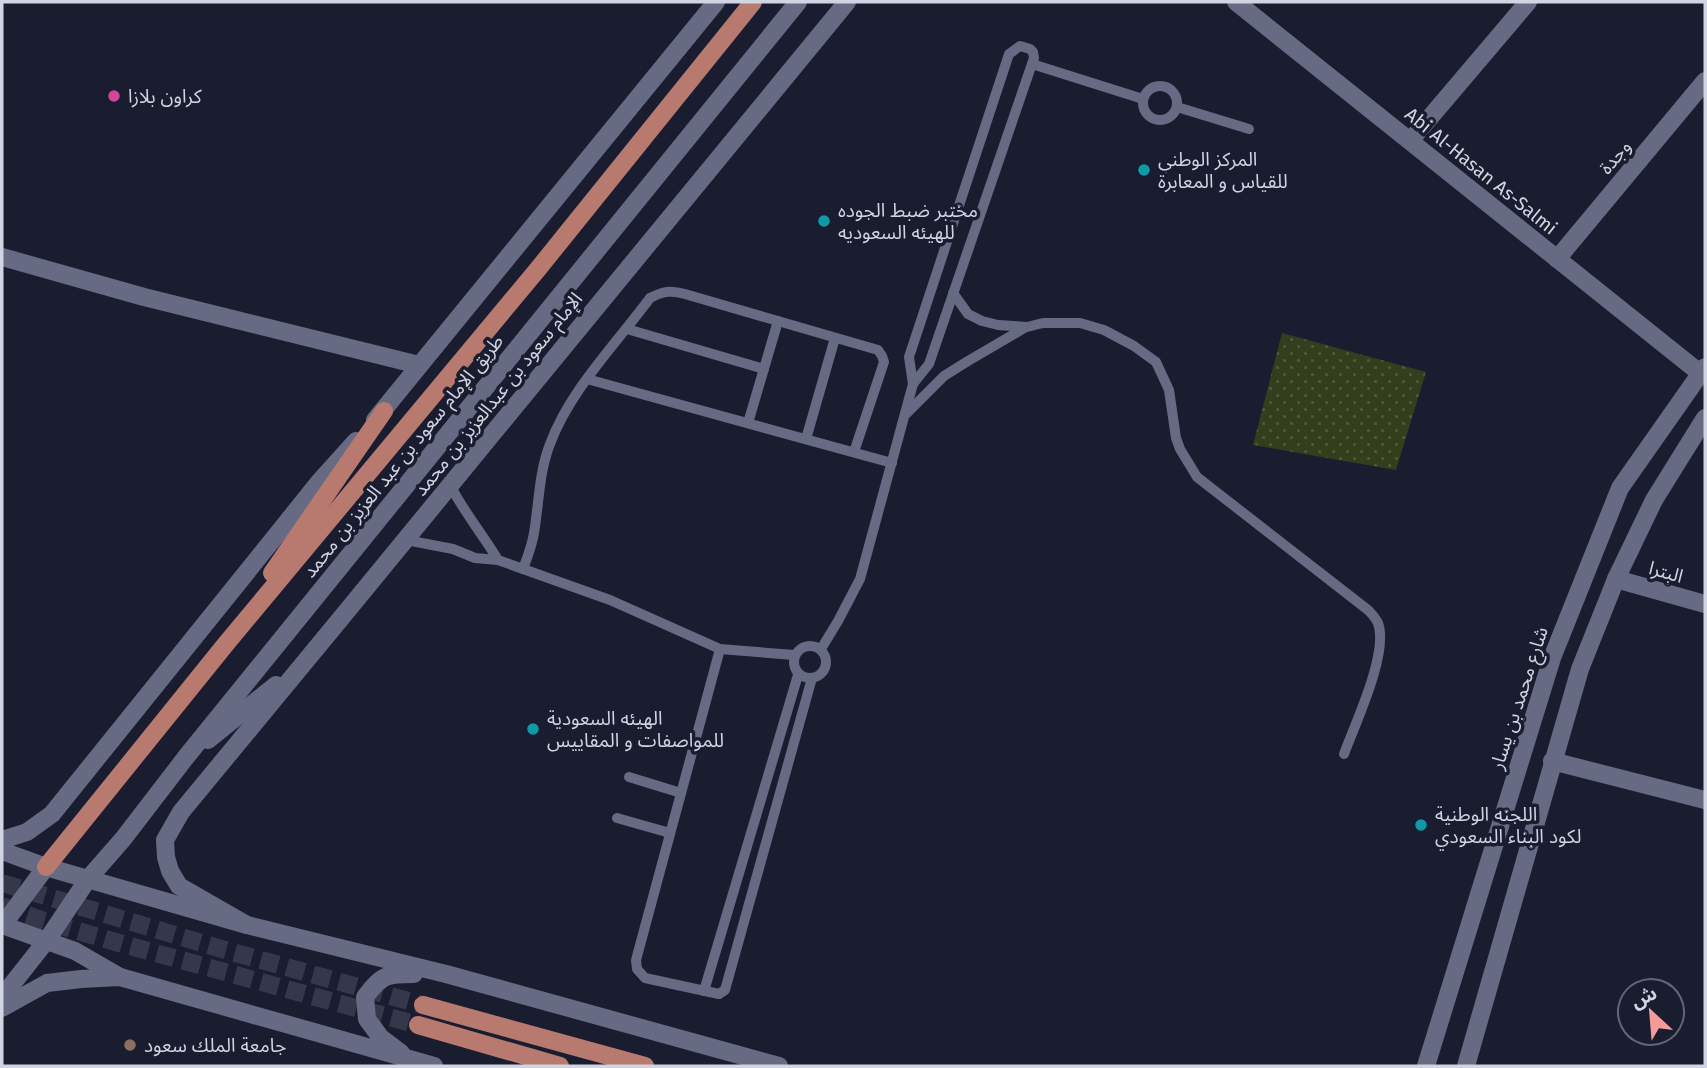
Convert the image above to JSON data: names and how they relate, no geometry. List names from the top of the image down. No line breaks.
{"streets":{"main road":["وجدة","Abi Al-Hasan As-Salmi","الإمام سعود بن عبدالعزيز بن محمد","طريق الإمام سعود بن عبد العزيز بن محمد","البترا","شارع محمد بن يسار"]},"crossings":[["وجدة","Abi Al-Hasan As-Salmi"],["Abi Al-Hasan As-Salmi","شارع محمد بن يسار"]],"places":["كراون بلازا","المركز الوطني للقياس و المعابرة","مختبر ضبط الجوده للهيئه السعوديه","الهيئه السعودية للمواصفات و المقاييس","اللجنه الوطنية لكود البناء السعودي","جامعة الملك سعود"],"north":"top left"}
